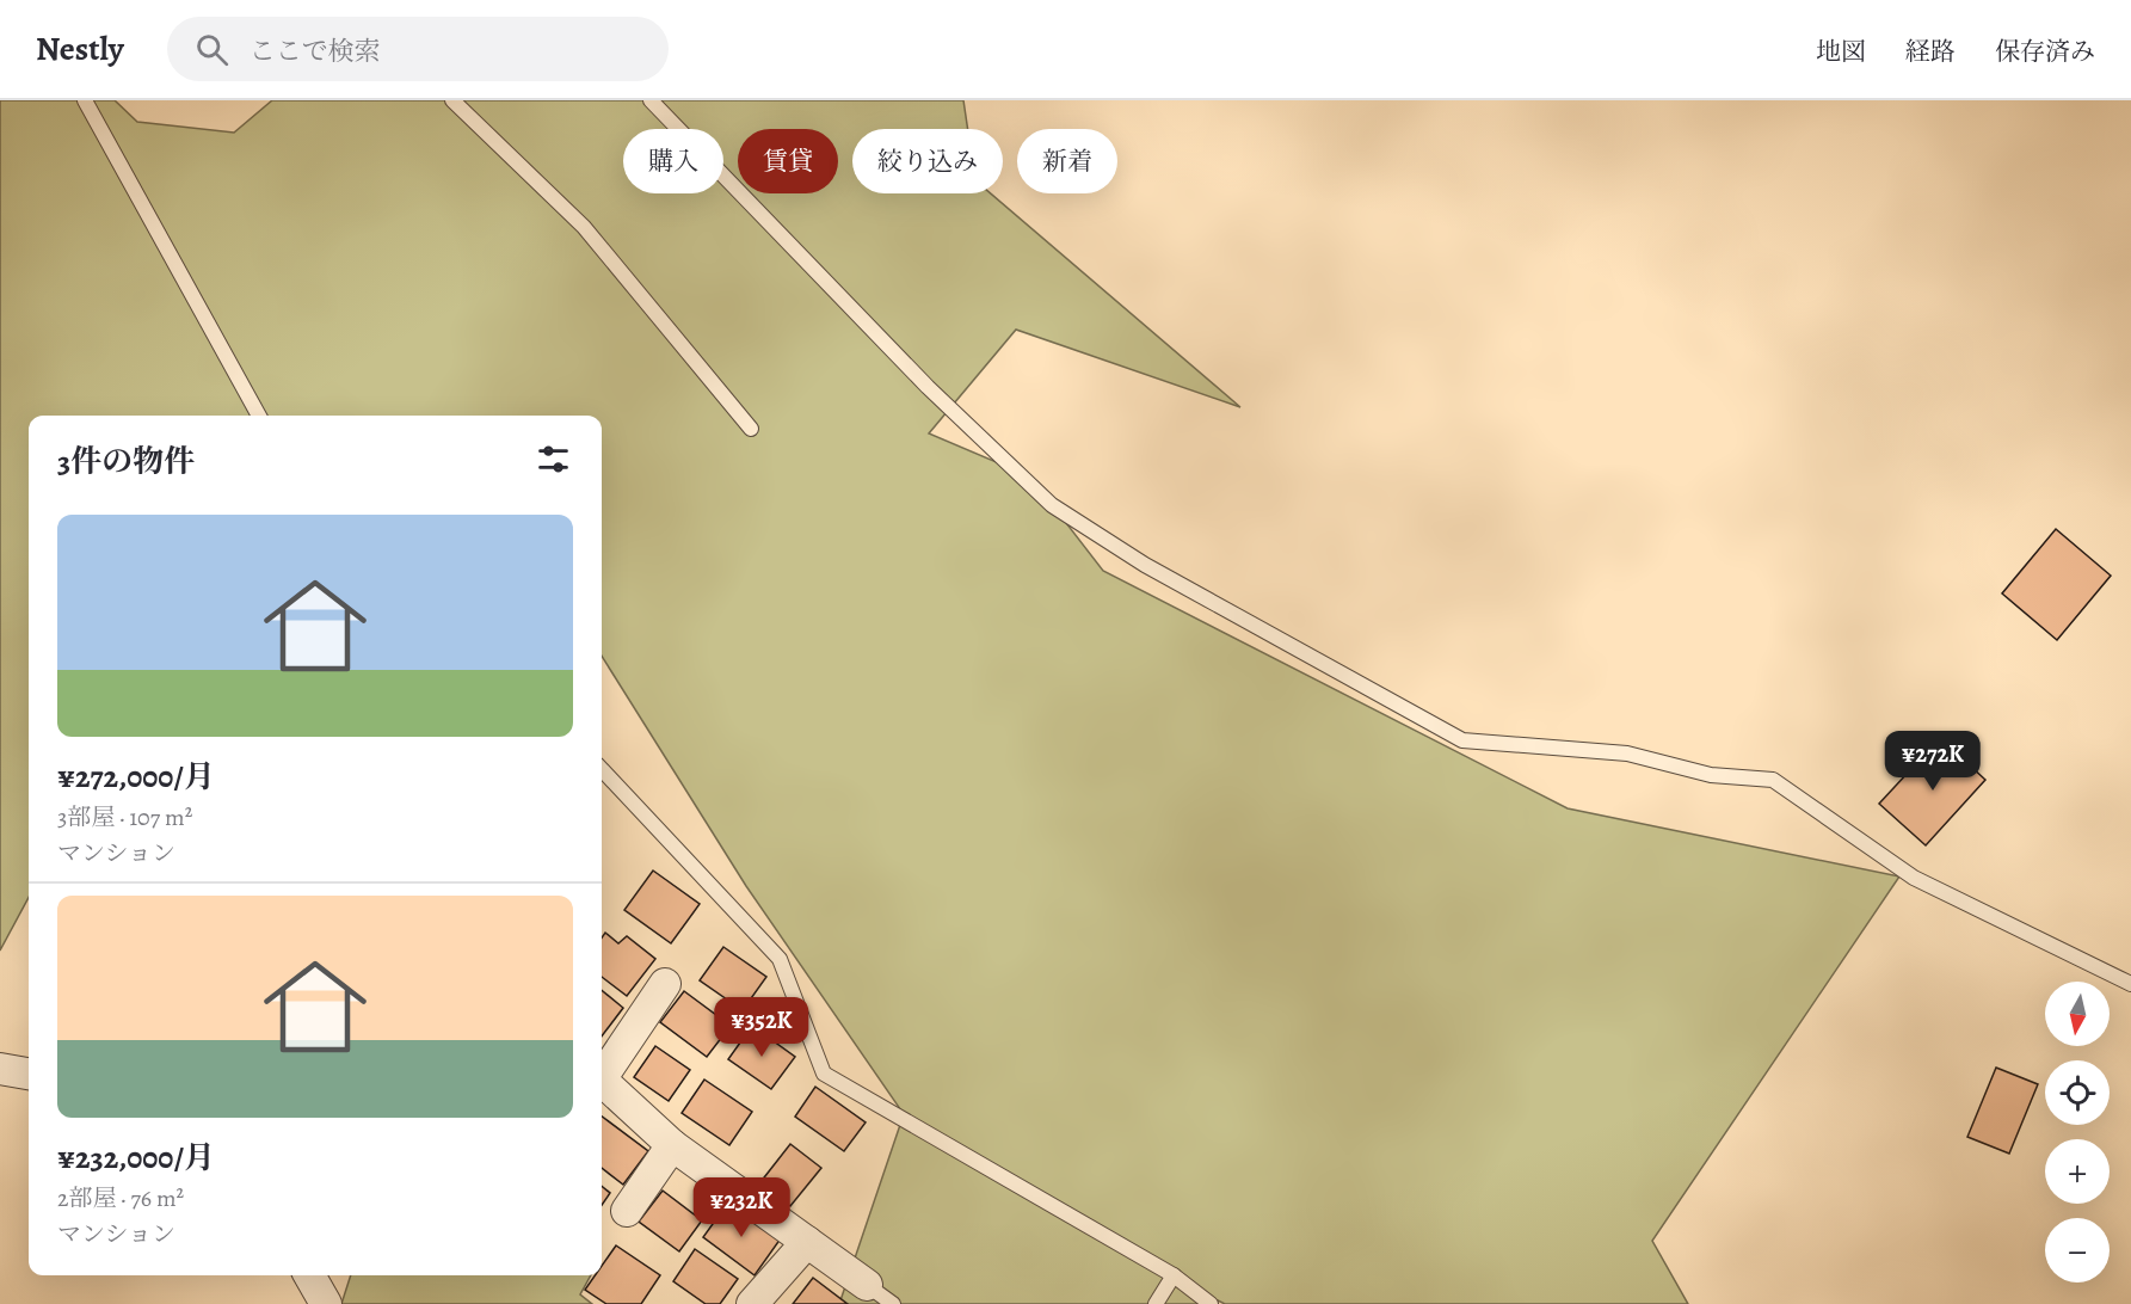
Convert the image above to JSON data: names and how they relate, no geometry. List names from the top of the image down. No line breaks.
{"north":"bottom","page":{"header":"Nestly","search":"ここで検索","nav":["地図","経路","保存済み"],"chip":["購入","賃貸","絞り込み","新着"],"heading":"3件の物件","list":[{"name":"¥272,000/月","note":"3部屋 · 107 m² · マンション"},{"name":"¥232,000/月","note":"2部屋 · 76 m² · マンション"}],"price":["¥272K","¥352K","¥232K"],"map_buttons":["+","−"]}}
